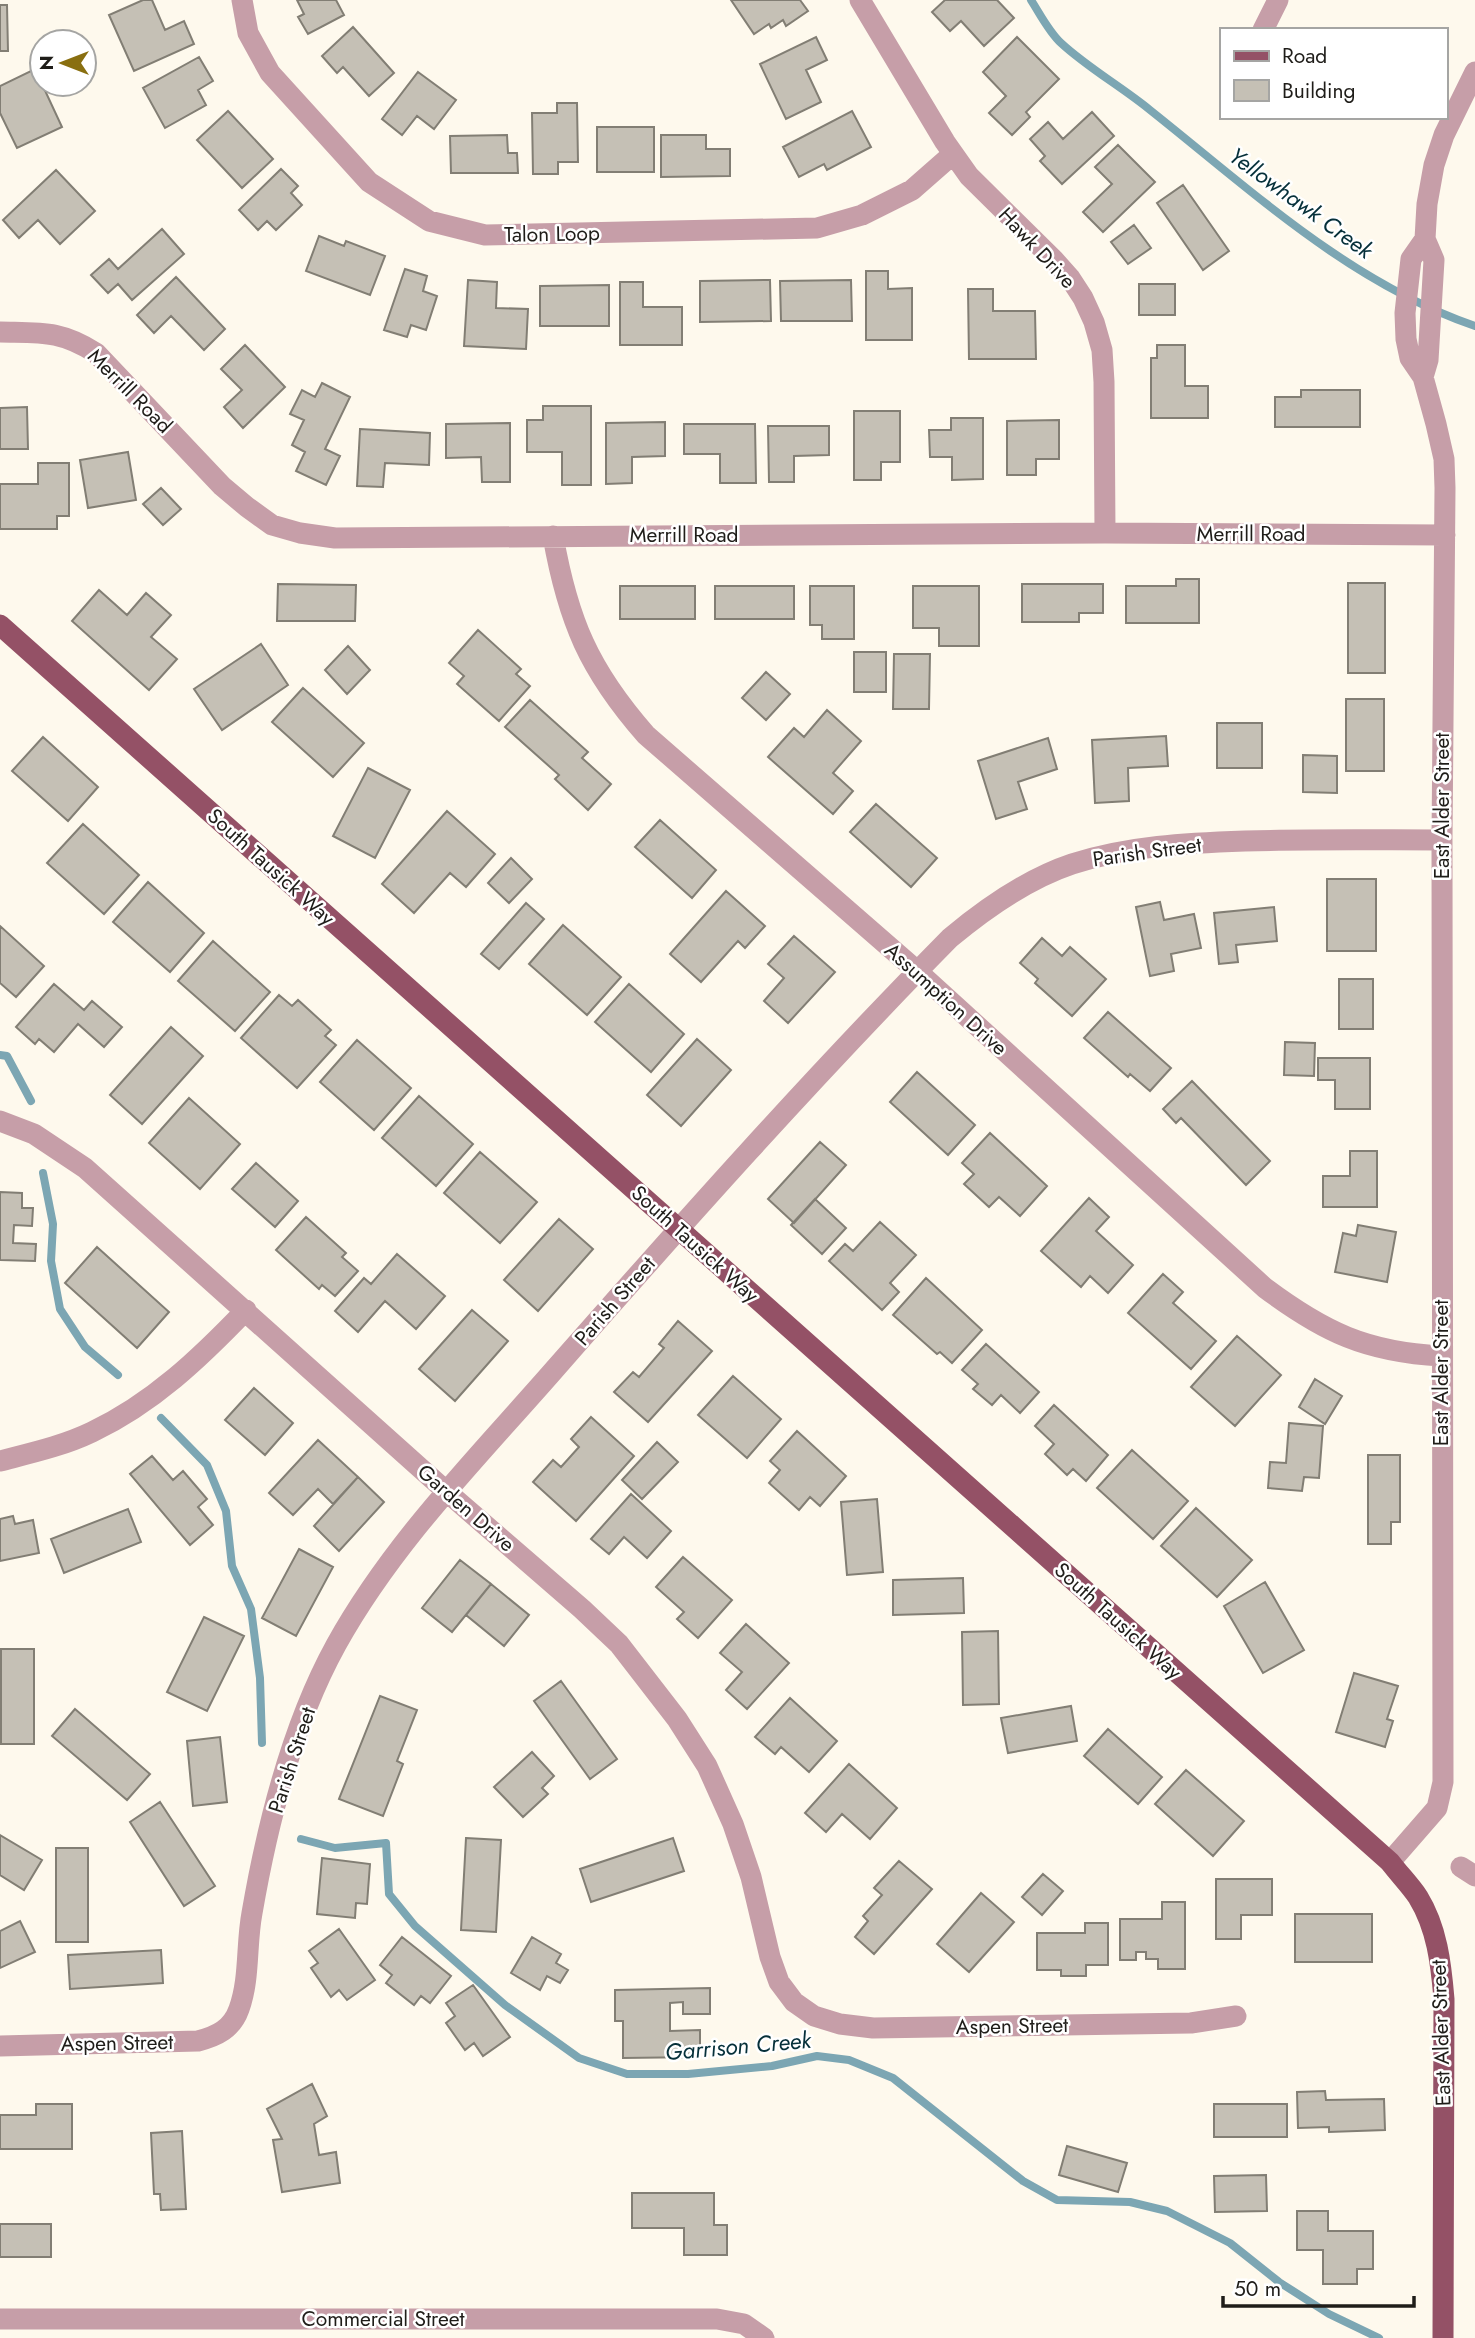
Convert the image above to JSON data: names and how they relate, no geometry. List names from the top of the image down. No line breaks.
{"streets":{"main road":["East Alder Street","South Tausick Way"],"street":["Talon Loop","Hawk Drive","Merrill Road","Parish Street","Assumption Drive","Garden Drive","Aspen Street","Commercial Street"]},"crossings":[["Talon Loop","Hawk Drive"],["Hawk Drive","Merrill Road"],["Merrill Road","East Alder Street"],["Merrill Road","Assumption Drive"],["East Alder Street","Parish Street"],["East Alder Street","South Tausick Way"],["East Alder Street","Assumption Drive"],["Parish Street","South Tausick Way"],["Parish Street","Assumption Drive"],["Parish Street","Garden Drive"],["Parish Street","Aspen Street"],["Garden Drive","Aspen Street"]],"water":["Yellowhawk Creek","Garrison Creek"],"legend":["Road","Building"],"scale_bar":"50 m","north":"left"}
